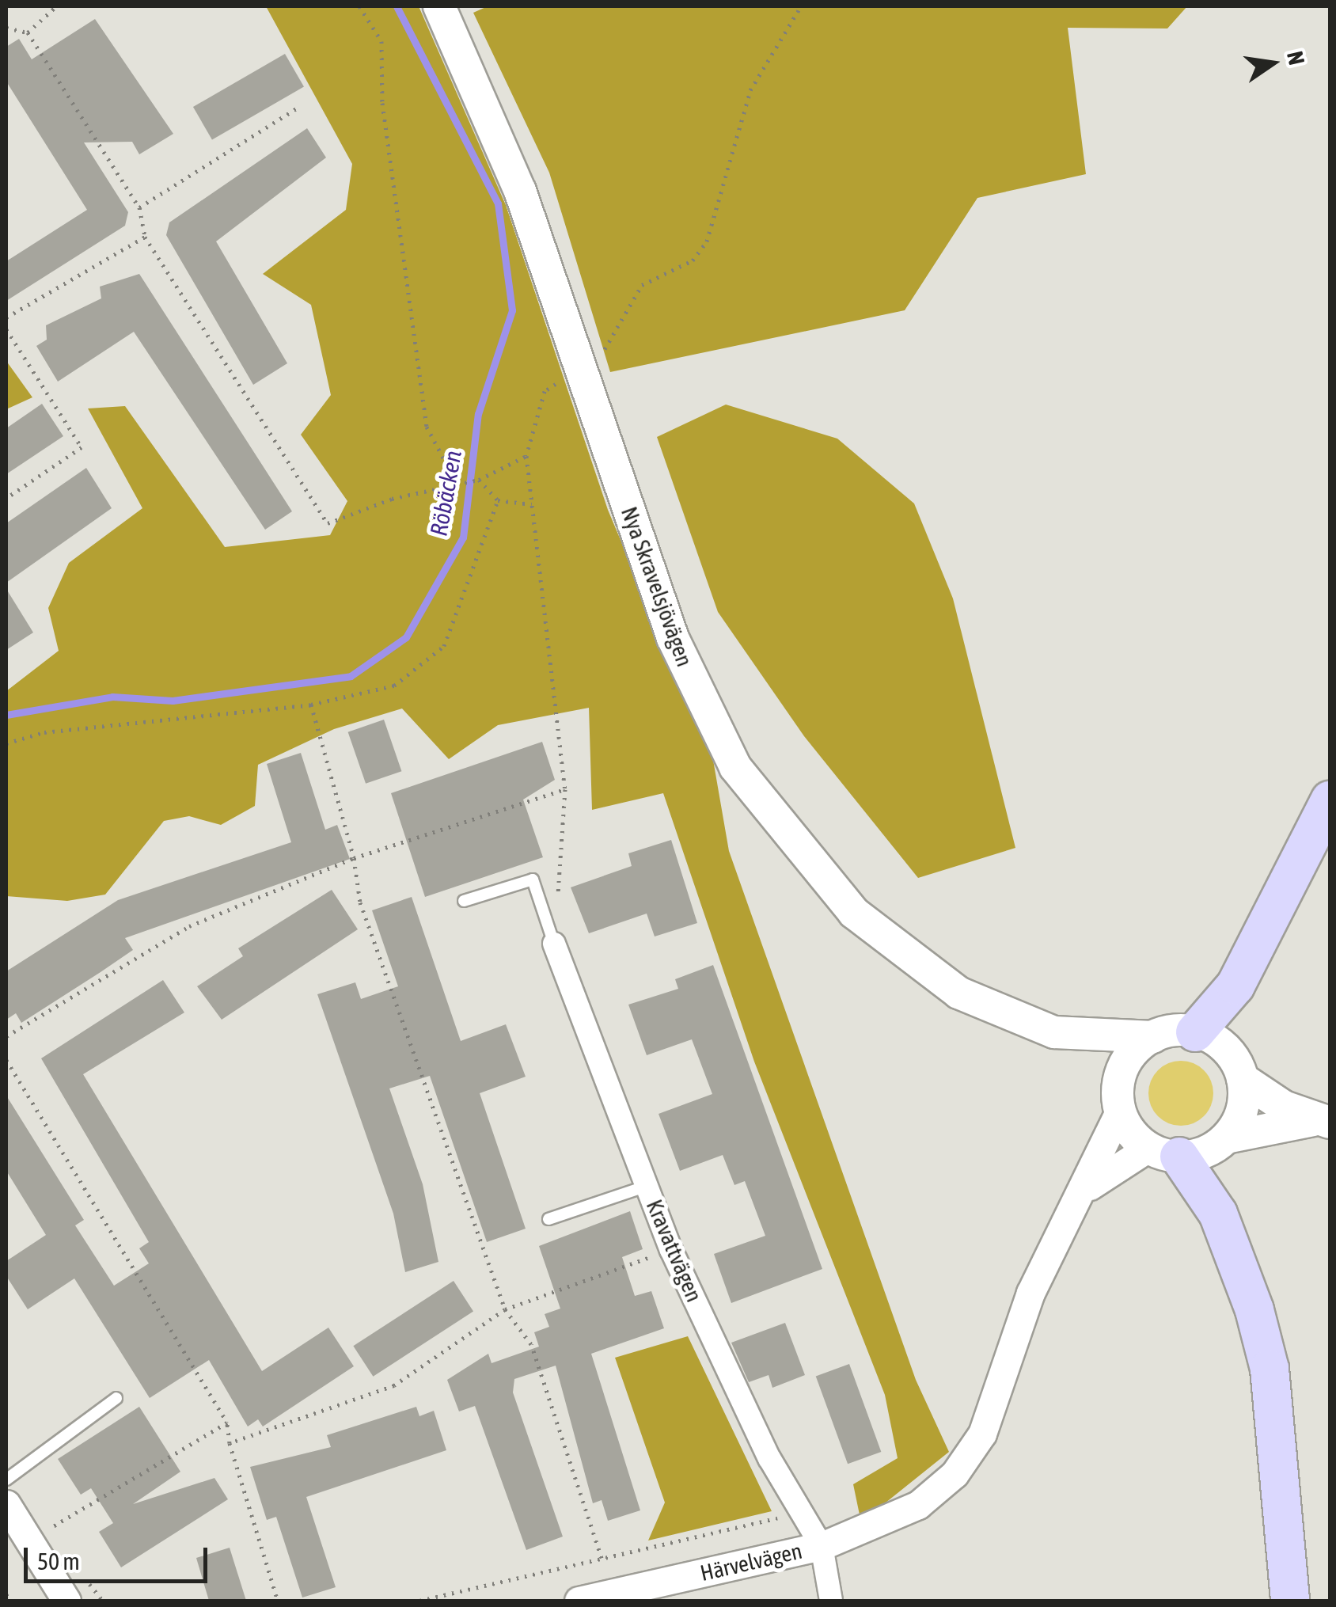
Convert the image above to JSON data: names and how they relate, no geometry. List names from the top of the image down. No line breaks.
{"streets":{"main road":["Nya Skravelsjövägen"],"street":["Kravattvägen","Härvelvägen"]},"crossings":[["Nya Skravelsjövägen","Härvelvägen"],["Kravattvägen","Härvelvägen"]],"water":["Röbäcken"],"scale_bar":"50 m","north":"right"}
